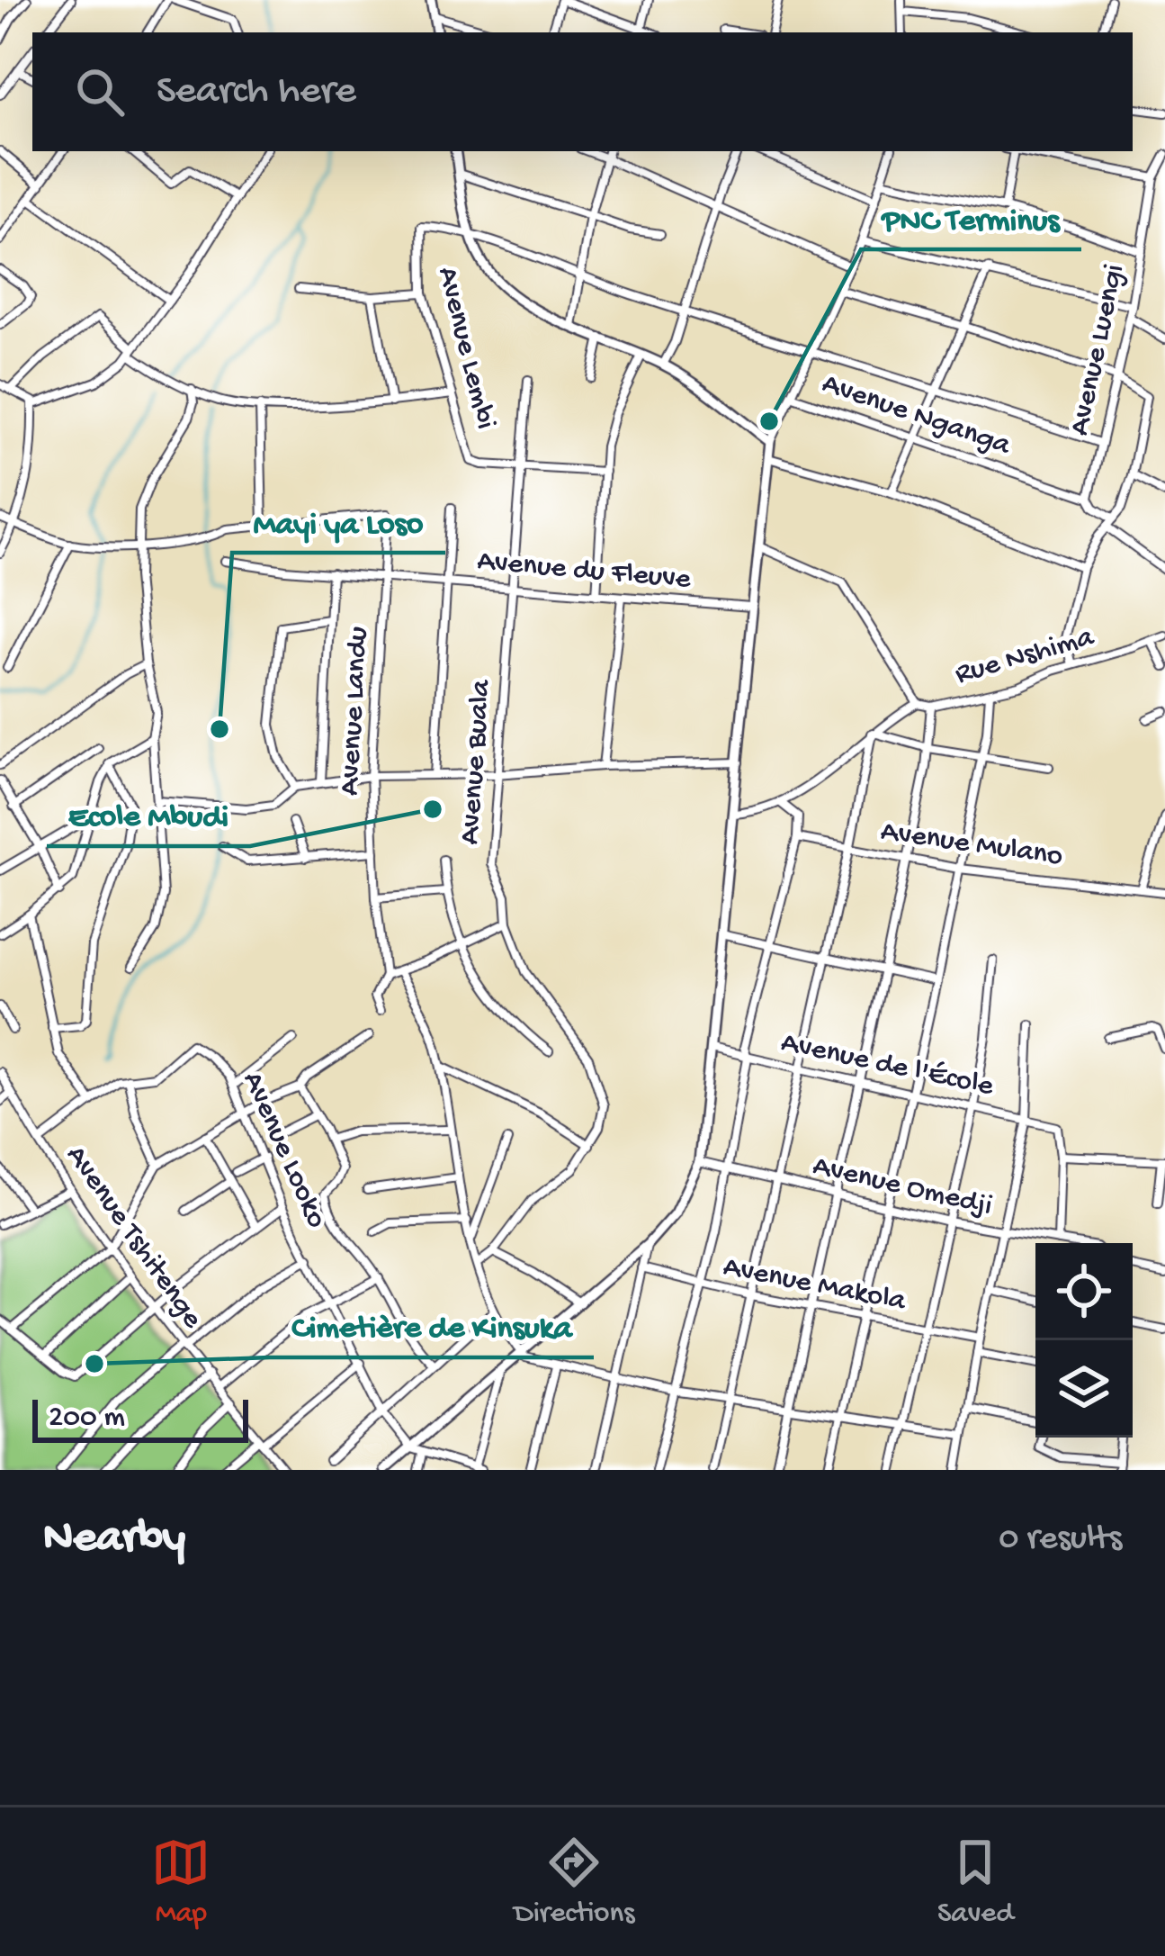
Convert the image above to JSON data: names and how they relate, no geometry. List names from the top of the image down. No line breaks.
{"streets":{"street":["Avenue Lembi","Avenue Luengi","Avenue Nganga","Avenue du Fleuve","Rue Nshima","Avenue Landu","Avenue Buala","Avenue Mulano","Avenue de l'École","Avenue Looko","Avenue Omedji","Avenue Tshitenge","Avenue Makola"]},"crossings":[["Avenue Lembi","Avenue Buala"],["Avenue Luengi","Avenue Nganga"],["Avenue du Fleuve","Avenue Landu"],["Avenue du Fleuve","Avenue Buala"],["Avenue Looko","Avenue Tshitenge"]],"places":["PNC Terminus","Mayi ya Loso","Ecole Mbudi","Cimetière de Kinsuka"],"scale_bar":"200 m","page":{"search":"Search here","scale":"200 m","heading":["Nearby","0 results"],"nav":["Map","Directions","Saved"]}}
